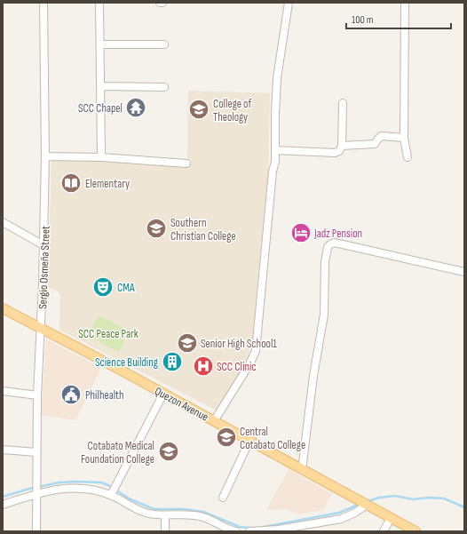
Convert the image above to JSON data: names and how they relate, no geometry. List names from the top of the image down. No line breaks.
{"streets":{"main road":["Quezon Avenue"],"street":["Sergio Osmeña Street"]},"crossings":[["Sergio Osmeña Street","Quezon Avenue"]],"parks":["SCC Peace Park"],"places":{"temple":["SCC Chapel"],"school or university":["College of Theology","Southern Christian College","Senior High School1","Central Cotabato College","Cotabato Medical Foundation College"],"library":["Elementary"],"hotel":["Jadz Pension"],"theatre":["CMA"],"building":["Science Building"],"hospital":["SCC Clinic"],"public building":["Philhealth"]},"scale_bar":"100 m"}
